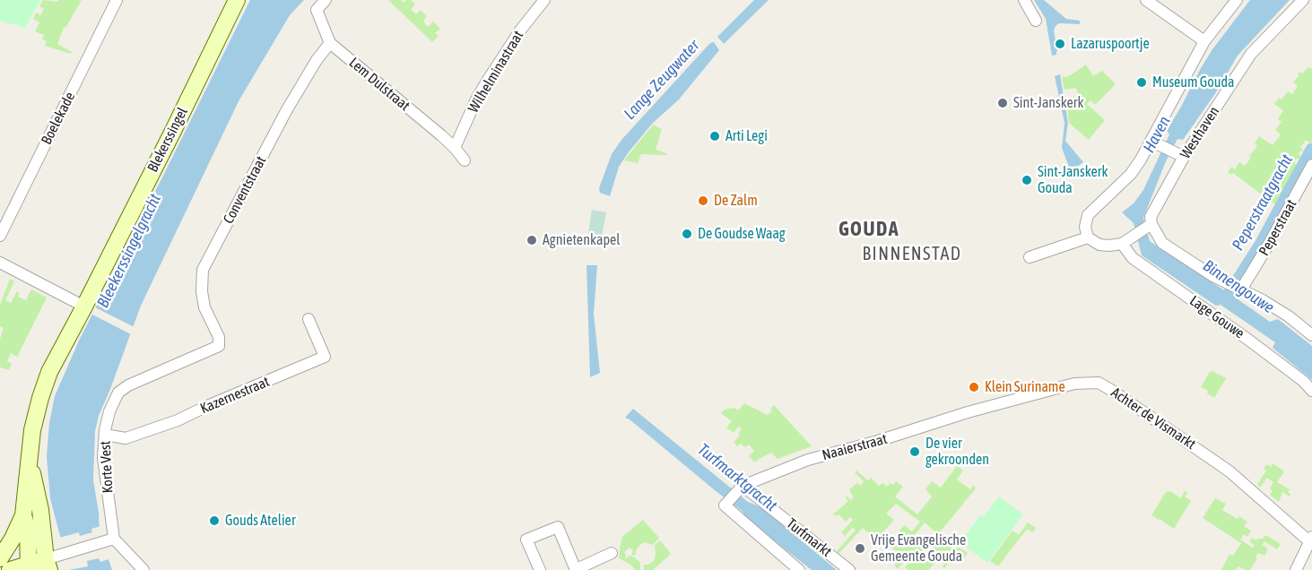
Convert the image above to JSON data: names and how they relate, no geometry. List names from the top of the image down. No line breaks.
{"streets":{"main road":["Blekerssingel"],"street":["Wilhelminastraat","Lem Dulstraat","Boelekade","Westhaven","Conventstraat","Peperstraat","Lage Gouwe","Kazernestraat","Achter de Vismarkt","Naaierstraat","Korte Vest","Turfmarkt"]},"crossings":[["Wilhelminastraat","Lem Dulstraat"],["Lem Dulstraat","Conventstraat"],["Conventstraat","Korte Vest"],["Kazernestraat","Korte Vest"],["Achter de Vismarkt","Naaierstraat"],["Naaierstraat","Turfmarkt"]],"districts":["GOUDA","BINNENSTAD"],"water":["Lange Zeugwater","Haven","Peperstraatgracht","Bleekerssingelgracht","Binnengouwe","Turfmarktgracht"],"places":["Lazaruspoortje","Museum Gouda","Sint-Janskerk","Arti Legi","Sint-Janskerk Gouda","De Zalm","De Goudse Waag","Agnietenkapel","Klein Suriname","De vier gekroonden","Gouds Atelier","Vrije Evangelische Gemeente Gouda"]}
